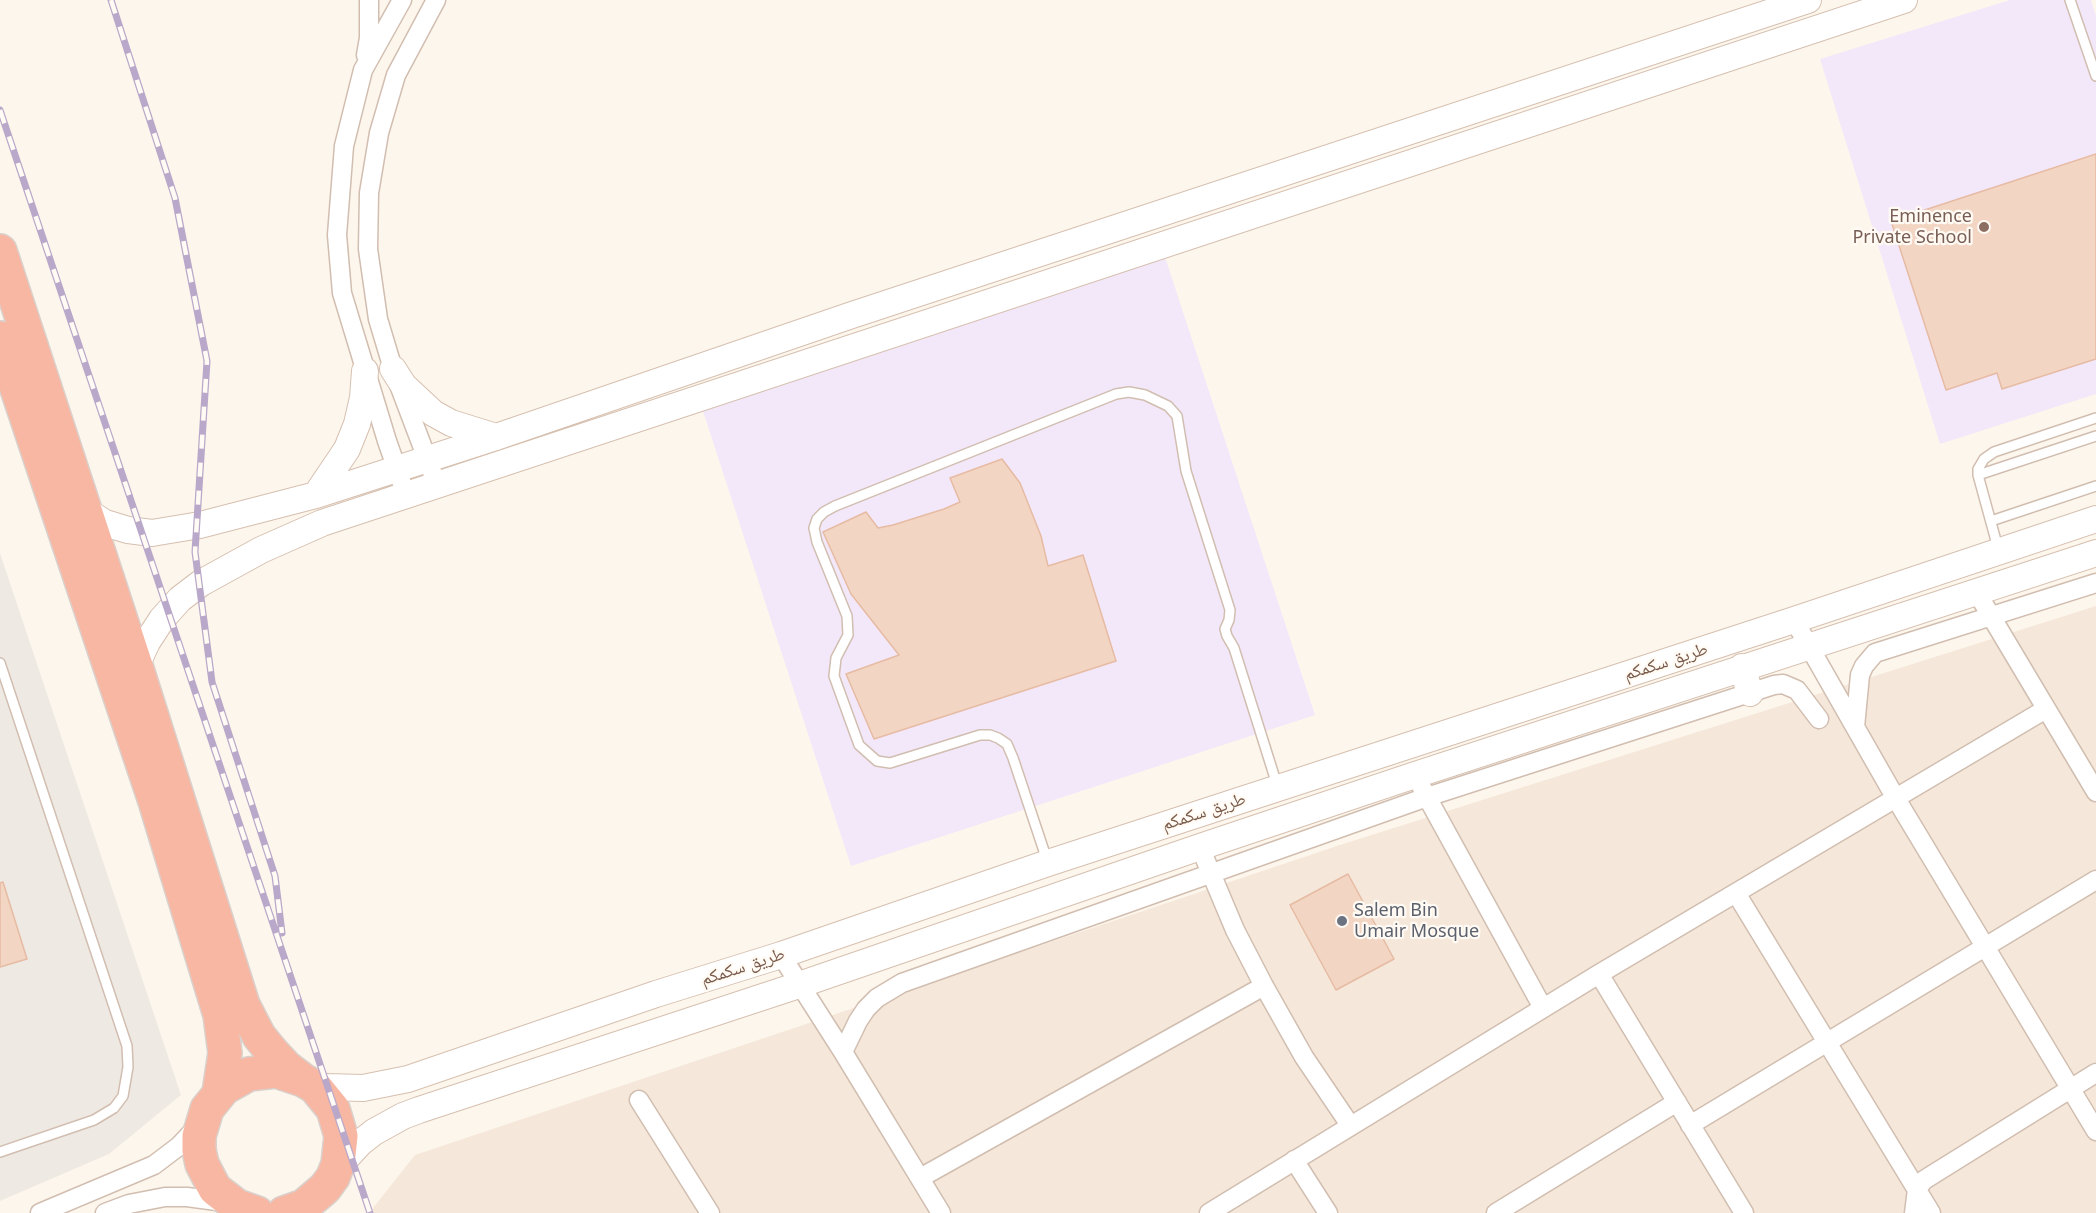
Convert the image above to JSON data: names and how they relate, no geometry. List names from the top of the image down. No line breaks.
{"streets":{"street":["طريق سكمكم"]},"places":["Eminence Private School","Salem Bin Umair Mosque"]}
